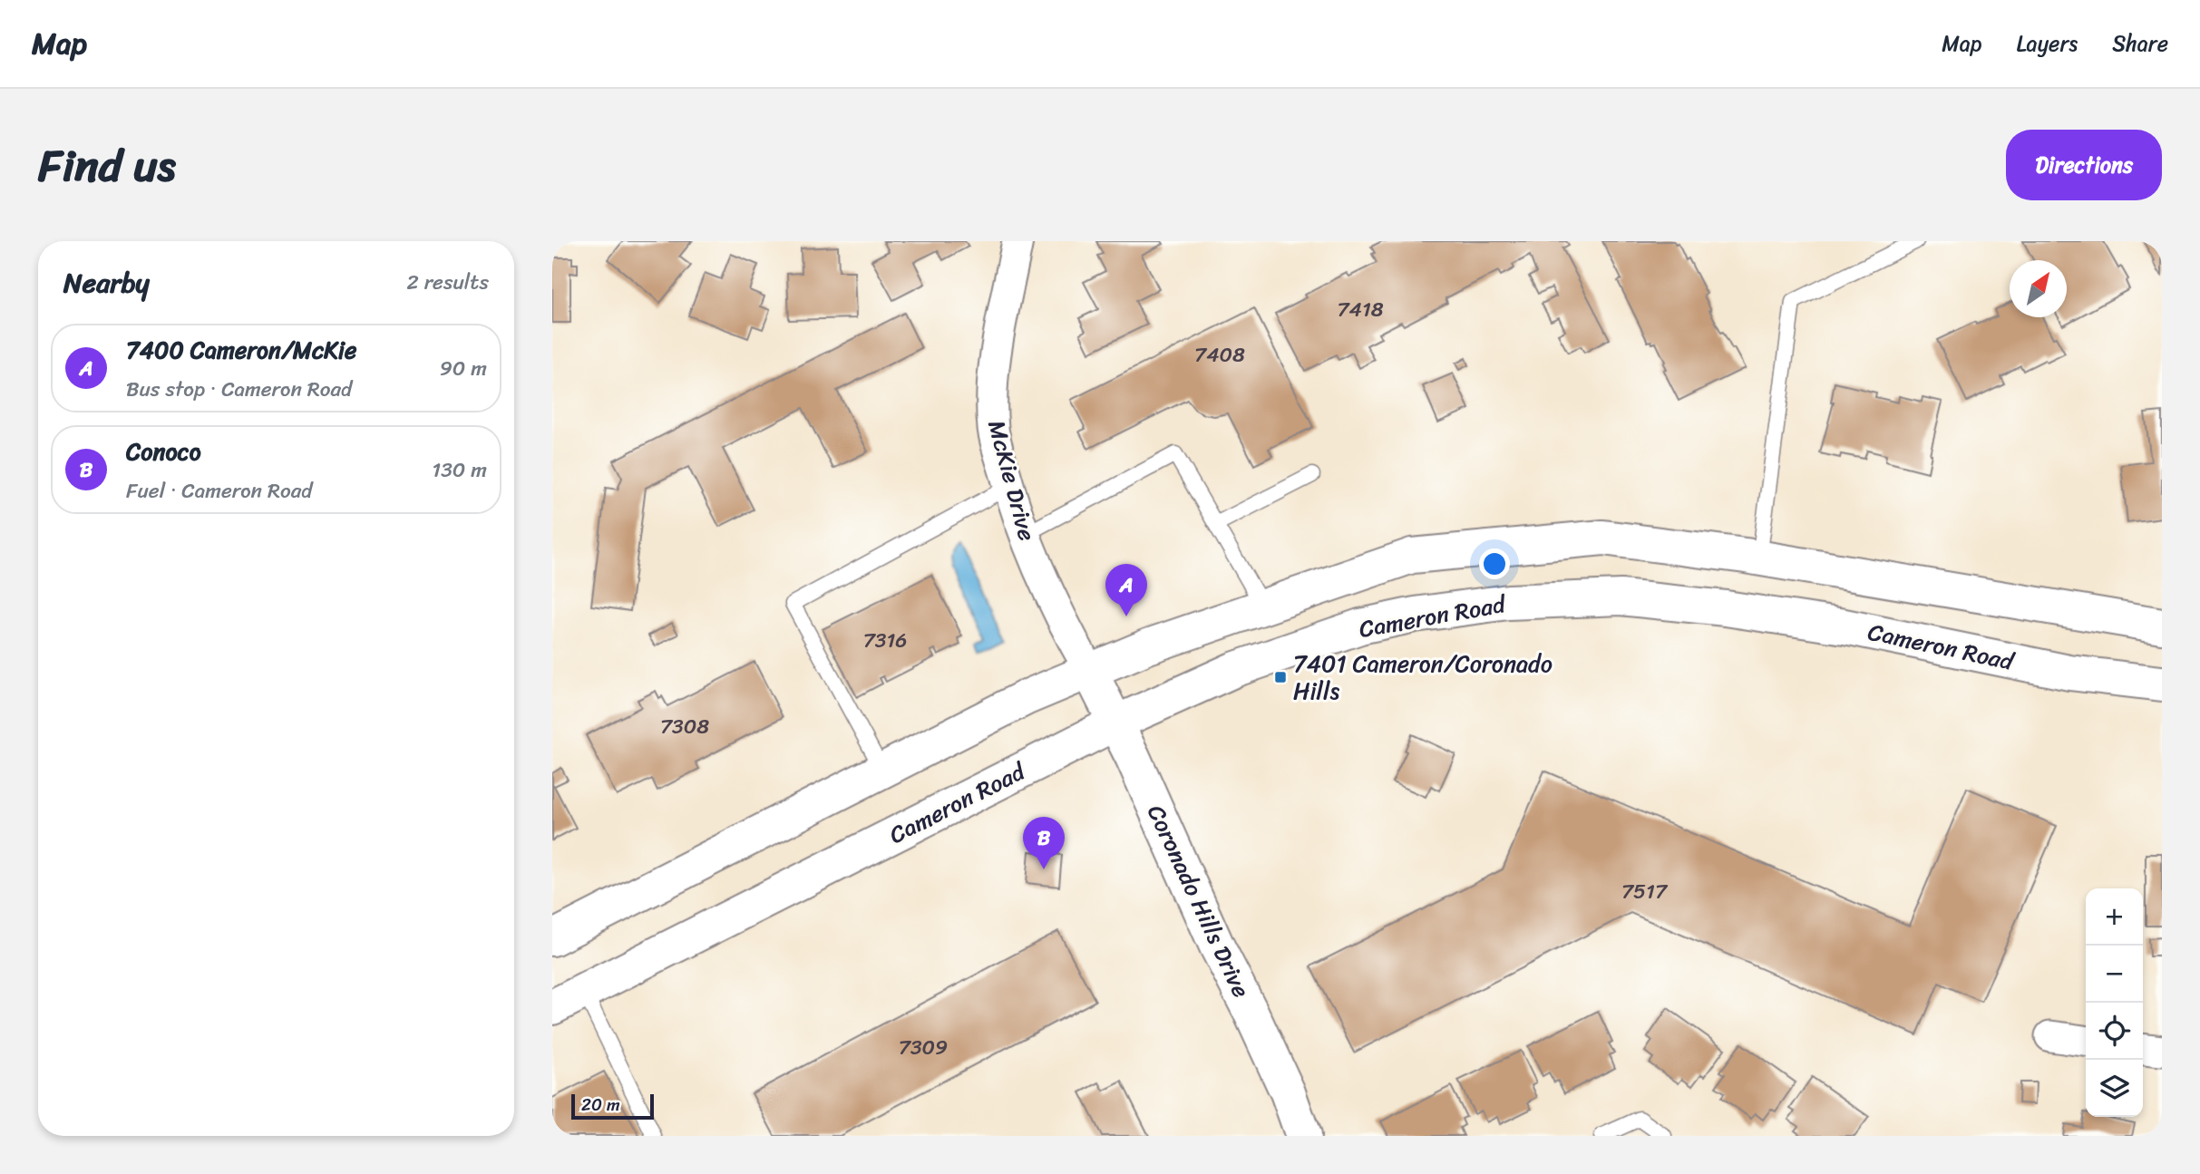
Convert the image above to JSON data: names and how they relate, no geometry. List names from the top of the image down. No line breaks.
{"streets":{"main road":["Cameron Road","Coronado Hills Drive"],"street":["McKie Drive"]},"crossings":[["McKie Drive","Coronado Hills Drive"],["Cameron Road","Coronado Hills Drive"]],"places":{"transit":["7401 Cameron/Coronado Hills"]},"house_numbers":["7418","7408","7316","7308","7517","7309"],"scale_bar":"20 m","north":"top right","page":{"header":"Map","nav":["Map","Layers","Share"],"title":"Find us","buttons":"Directions","heading":["Nearby","2 results"],"list":[{"mark":"A","name":"7400 Cameron/McKie","note":"Bus stop · Cameron Road","value":"90 m"},{"mark":"B","name":"Conoco","note":"Fuel · Cameron Road","value":"130 m"}],"pins":["A","B"],"map_buttons":["+","−"],"scale":"20 m"}}
